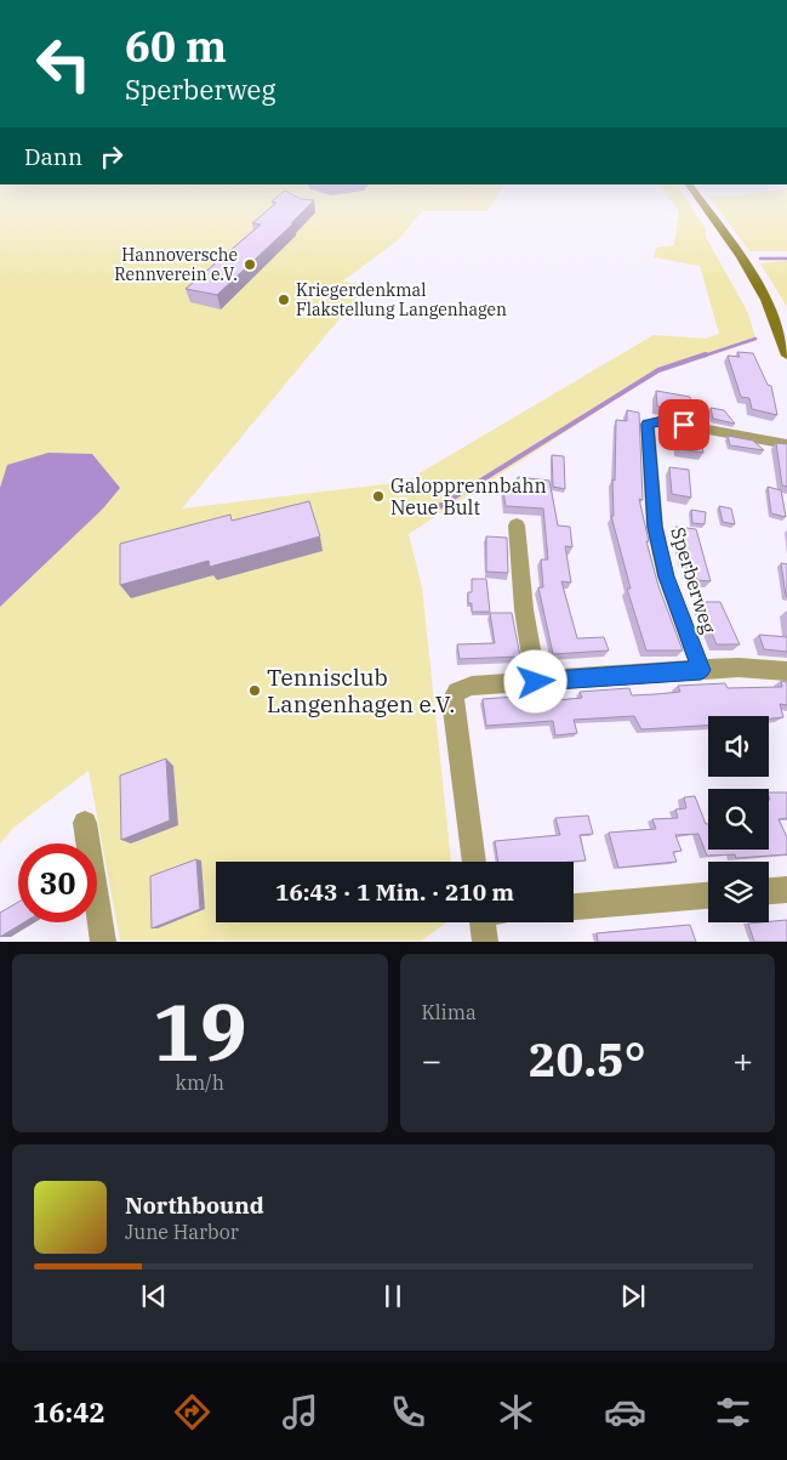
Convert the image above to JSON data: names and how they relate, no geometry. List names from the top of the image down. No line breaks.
{"streets":{"street":["Sperberweg"]},"places":["Hannoversche Rennverein e.V.","Kriegerdenkmal Flakstellung Langenhagen","Galopprennbahn Neue Bult","Tennisclub Langenhagen e.V."],"page":{"turn":["60 m","Sperberweg"],"then":"Dann","limit":"30","trip":"16:43 · 1 Min. · 210 m","tile":[["19","km/h"],"Klima"],"heat":["−","20.5°","+"],"song":["Northbound","June Harbor"],"tabs":"16:42"}}
